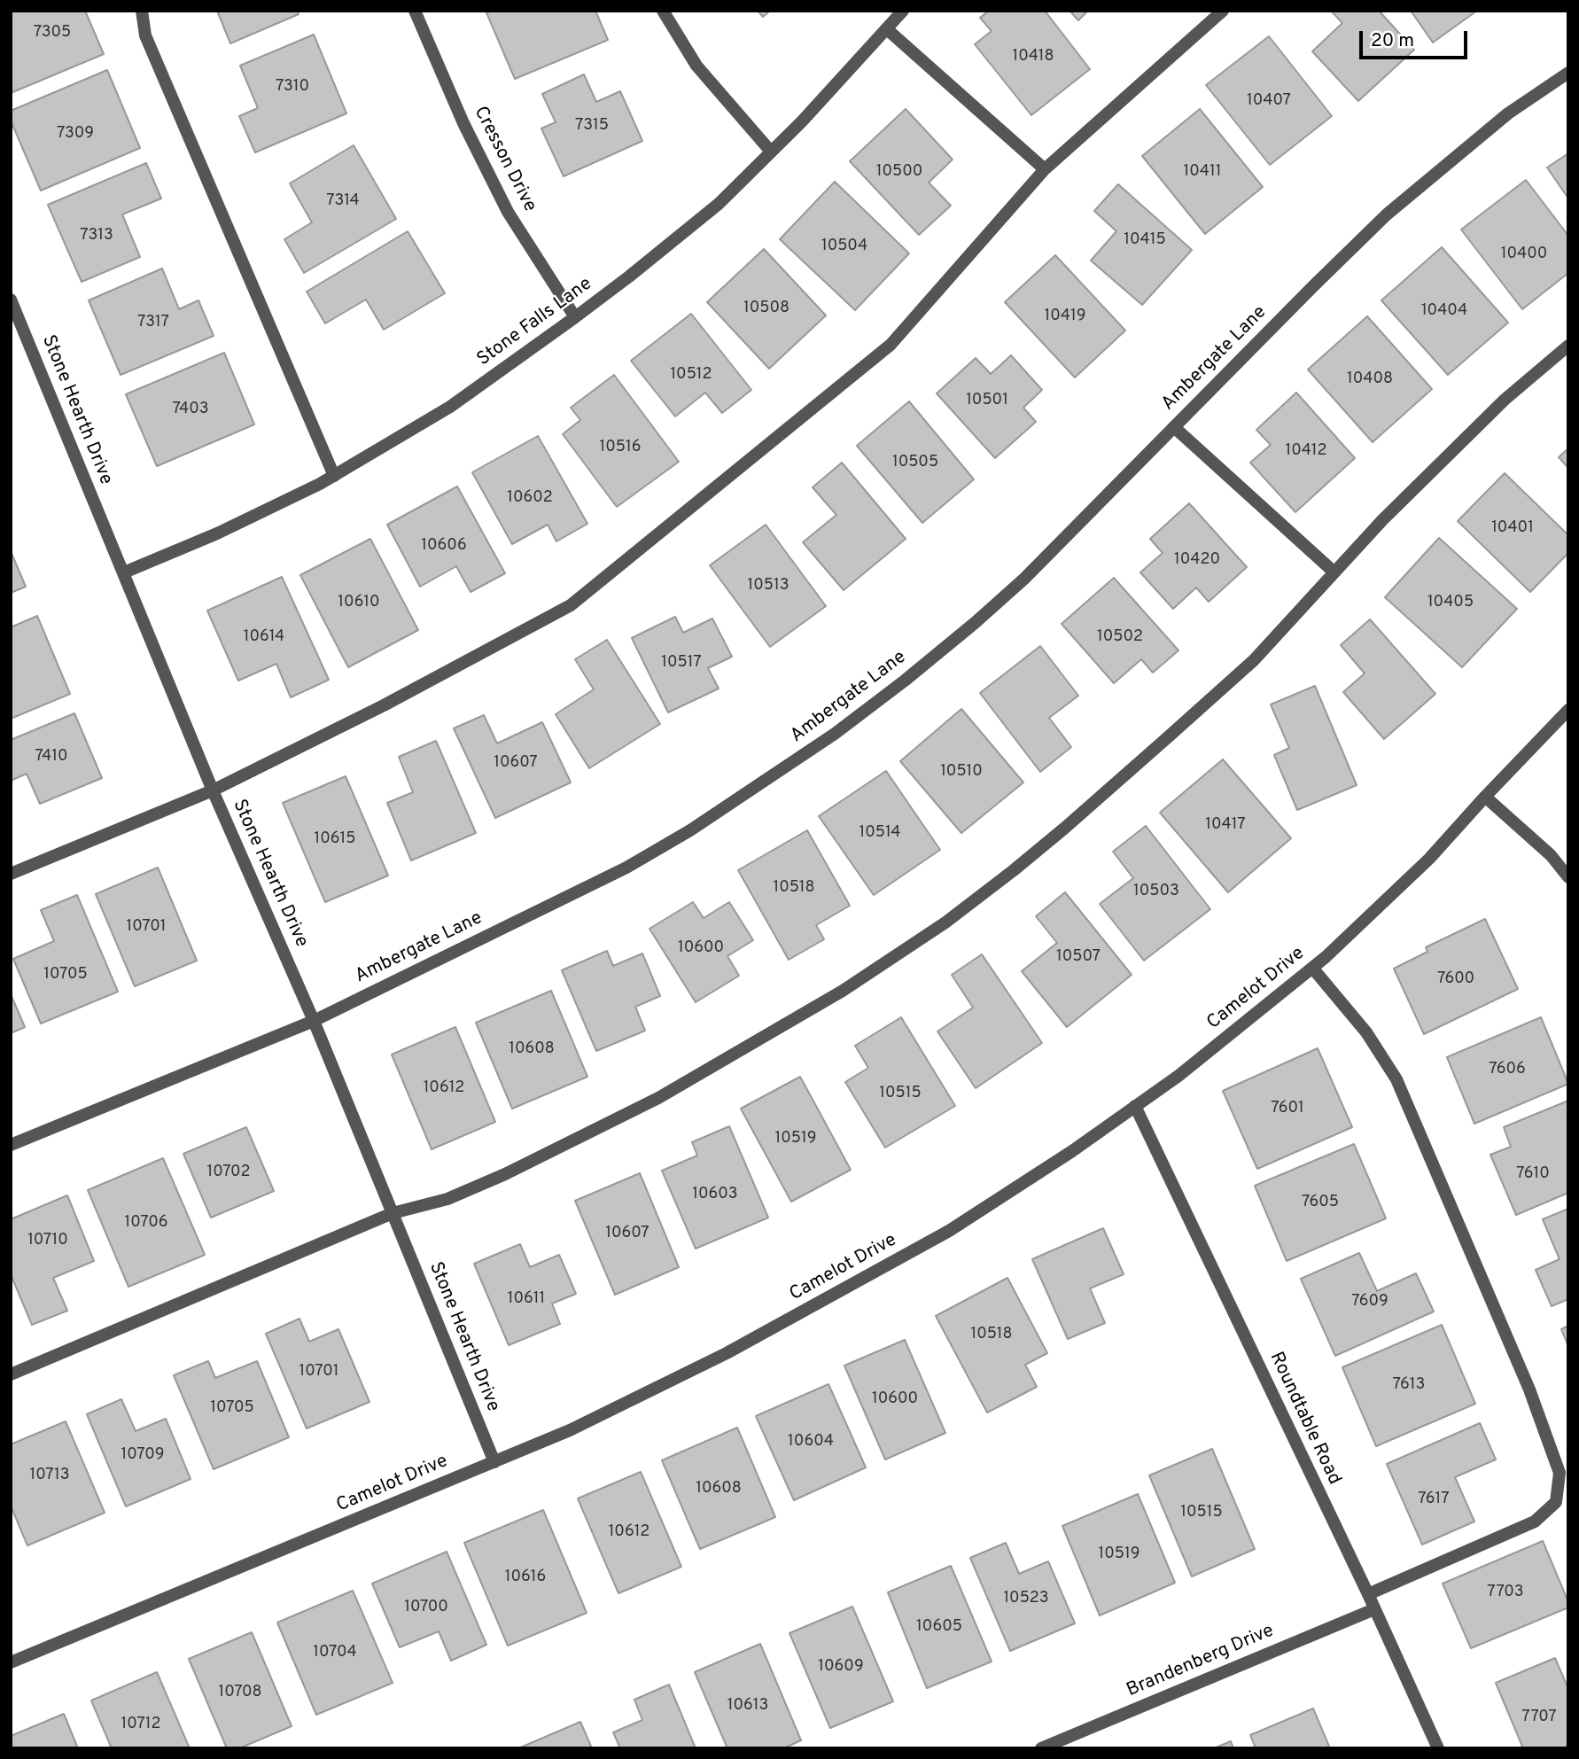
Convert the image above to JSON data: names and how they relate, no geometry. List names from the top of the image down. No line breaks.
{"streets":{"street":["Cresson Drive","Stone Falls Lane","Ambergate Lane","Stone Hearth Drive","Camelot Drive","Roundtable Road","Brandenberg Drive"]},"crossings":[["Cresson Drive","Stone Falls Lane"],["Stone Falls Lane","Stone Hearth Drive"],["Ambergate Lane","Stone Hearth Drive"],["Stone Hearth Drive","Camelot Drive"],["Camelot Drive","Roundtable Road"],["Roundtable Road","Brandenberg Drive"]],"house_numbers":["7305","10418","7310","10407","7315","7309","10500","10411","7314","7313","10415","10504","10400","10508","10404","10419","7317","10512","10408","10501","7403","10516","10412","10505","10602","10401","10606","10420","10513","10610","10405","10614","10502","10517","7410","10607","10510","10417","10514","10615","10518","10503","10701","10600","10507","10705","7600","10608","7606","10612","10515","7601","10519","10702","7610","10603","7605","10706","10607","10710","10611","7609","10518","10701","7613","10600","10705","10604","10709","10713","10608","7617","10515","10612","10519","10616","7703","10523","10700","10605","10704","10609","10708","10613","7707","10712"],"scale_bar":"20 m"}
